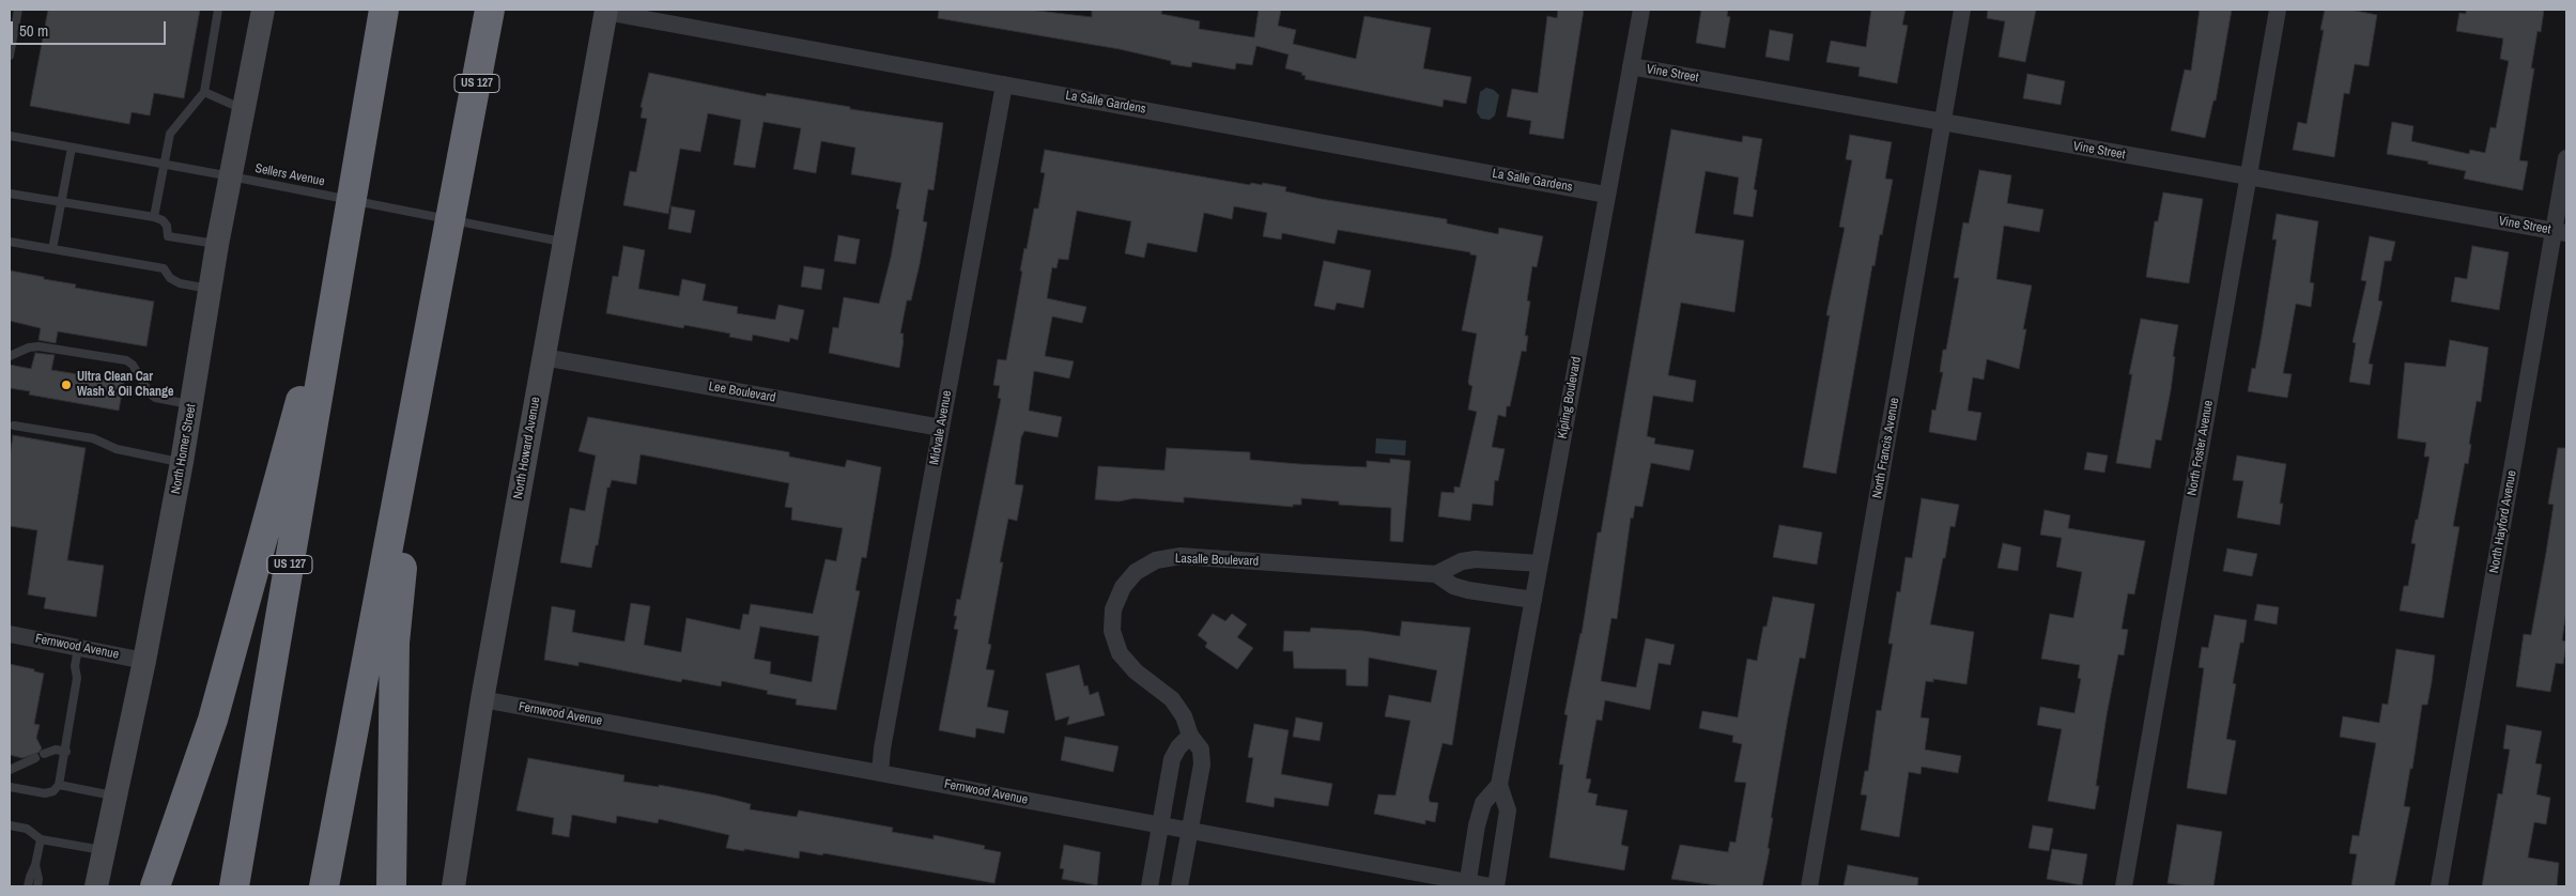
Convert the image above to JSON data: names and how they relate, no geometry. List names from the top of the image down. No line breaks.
{"streets":{"highway":["US 127"],"street":["Vine Street","La Salle Gardens","Lee Boulevard","Kipling Boulevard","Midvale Avenue","North Howard Avenue","North Francis Avenue","North Foster Avenue","North Homer Street","North Hayford Avenue","Lasalle Boulevard","Fernwood Avenue"],"lane":["Sellers Avenue"]},"crossings":[["Vine Street","Kipling Boulevard"],["Vine Street","North Francis Avenue"],["Vine Street","North Foster Avenue"],["Vine Street","North Hayford Avenue"],["La Salle Gardens","Kipling Boulevard"],["La Salle Gardens","Midvale Avenue"],["La Salle Gardens","North Howard Avenue"],["Sellers Avenue","North Howard Avenue"],["Sellers Avenue","North Homer Street"],["Lee Boulevard","Midvale Avenue"],["Lee Boulevard","North Howard Avenue"],["Kipling Boulevard","Lasalle Boulevard"],["Kipling Boulevard","Fernwood Avenue"],["Midvale Avenue","Fernwood Avenue"],["North Howard Avenue","Fernwood Avenue"],["North Homer Street","Fernwood Avenue"],["Lasalle Boulevard","Fernwood Avenue"]],"places":["Ultra Clean Car Wash & Oil Change"],"scale_bar":"50 m"}
